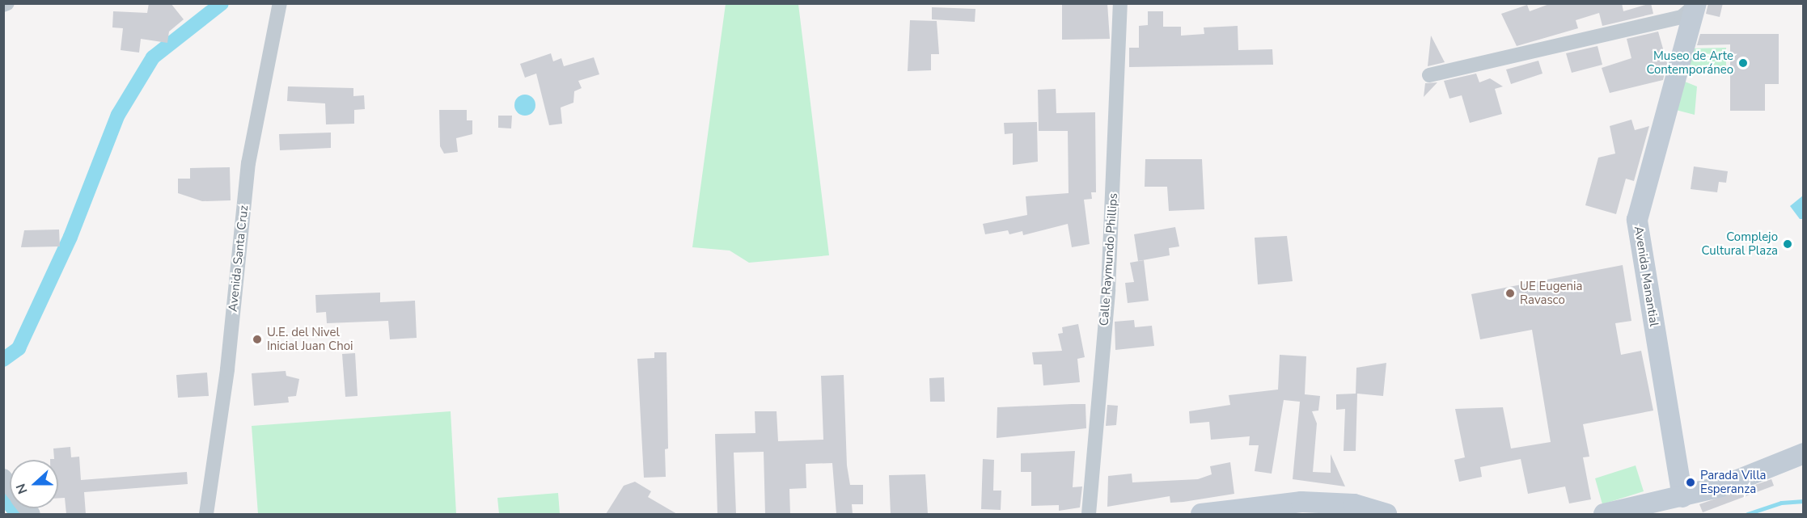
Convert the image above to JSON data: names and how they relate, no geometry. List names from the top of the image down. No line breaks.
{"streets":{"main road":["Avenida Manantial"],"street":["Avenida Santa Cruz","Calle Raymundo Phillips"]},"places":["Museo de Arte Contemporáneo","Complejo Cultural Plaza","UE Eugenia Ravasco","U.E. del Nivel Inicial Juan Choi","Parada Villa Esperanza"],"north":"left"}
